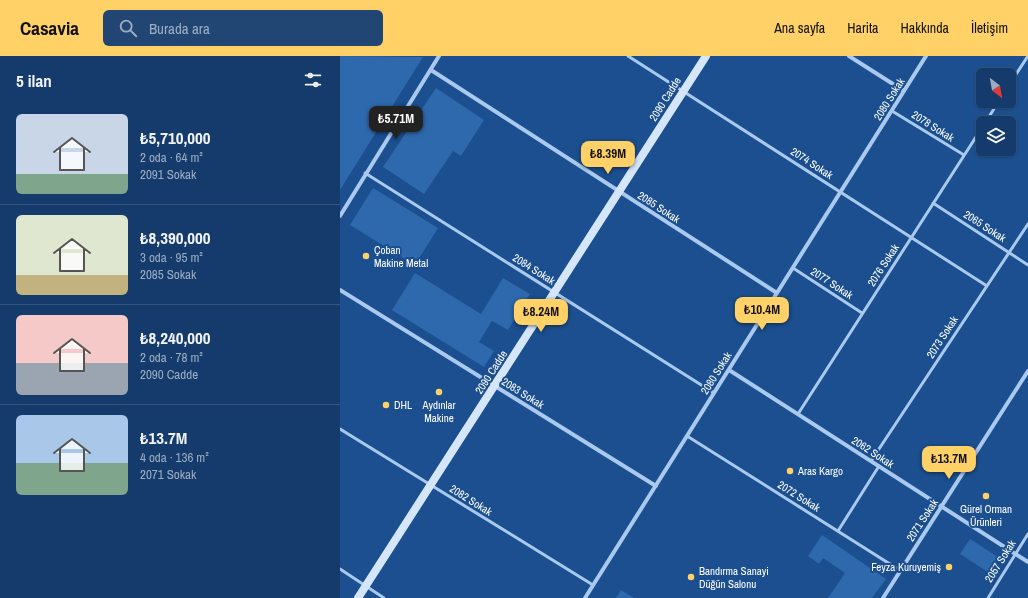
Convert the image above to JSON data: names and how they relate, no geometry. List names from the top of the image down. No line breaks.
{"streets":{"street":["2090 Cadde","2080 Sokak","2085 Sokak","2083 Sokak","2062 Sokak","2071 Sokak"],"lane":["2078 Sokak","2074 Sokak","2065 Sokak","2076 Sokak","2084 Sokak","2077 Sokak","2073 Sokak","2072 Sokak","2082 Sokak","2057 Sokak"]},"crossings":[["2090 Cadde","2074 Sokak"],["2090 Cadde","2085 Sokak"],["2090 Cadde","2084 Sokak"],["2090 Cadde","2083 Sokak"],["2090 Cadde","2082 Sokak"],["2080 Sokak","2078 Sokak"],["2080 Sokak","2074 Sokak"],["2080 Sokak","2085 Sokak"],["2080 Sokak","2084 Sokak"],["2080 Sokak","2077 Sokak"],["2080 Sokak","2083 Sokak"],["2080 Sokak","2062 Sokak"],["2080 Sokak","2072 Sokak"],["2080 Sokak","2082 Sokak"],["2078 Sokak","2076 Sokak"],["2074 Sokak","2076 Sokak"],["2074 Sokak","2073 Sokak"],["2065 Sokak","2076 Sokak"],["2065 Sokak","2073 Sokak"],["2076 Sokak","2077 Sokak"],["2076 Sokak","2062 Sokak"],["2073 Sokak","2062 Sokak"],["2062 Sokak","2071 Sokak"],["2062 Sokak","2057 Sokak"],["2072 Sokak","2071 Sokak"]],"places":["Çoban Makine Metal","Aydınlar Makine","DHL","Aras Kargo","Gürel Orman Ürünleri","Feyza Kuruyemiş","Bandırma Sanayi Düğün Salonu"],"north":"bottom right","page":{"header":"Casavia","search":"Burada ara","nav":["Ana sayfa","Harita","Hakkında","İletişim"],"heading":"5 ilan","list":[{"name":"₺5,710,000","note":"2 oda · 64 m² · 2091 Sokak"},{"name":"₺8,390,000","note":"3 oda · 95 m² · 2085 Sokak"},{"name":"₺8,240,000","note":"2 oda · 78 m² · 2090 Cadde"},{"name":"₺13.7M","note":"4 oda · 136 m² · 2071 Sokak"}],"price":["₺5.71M","₺8.39M","₺10.4M","₺8.24M","₺13.7M"]}}
